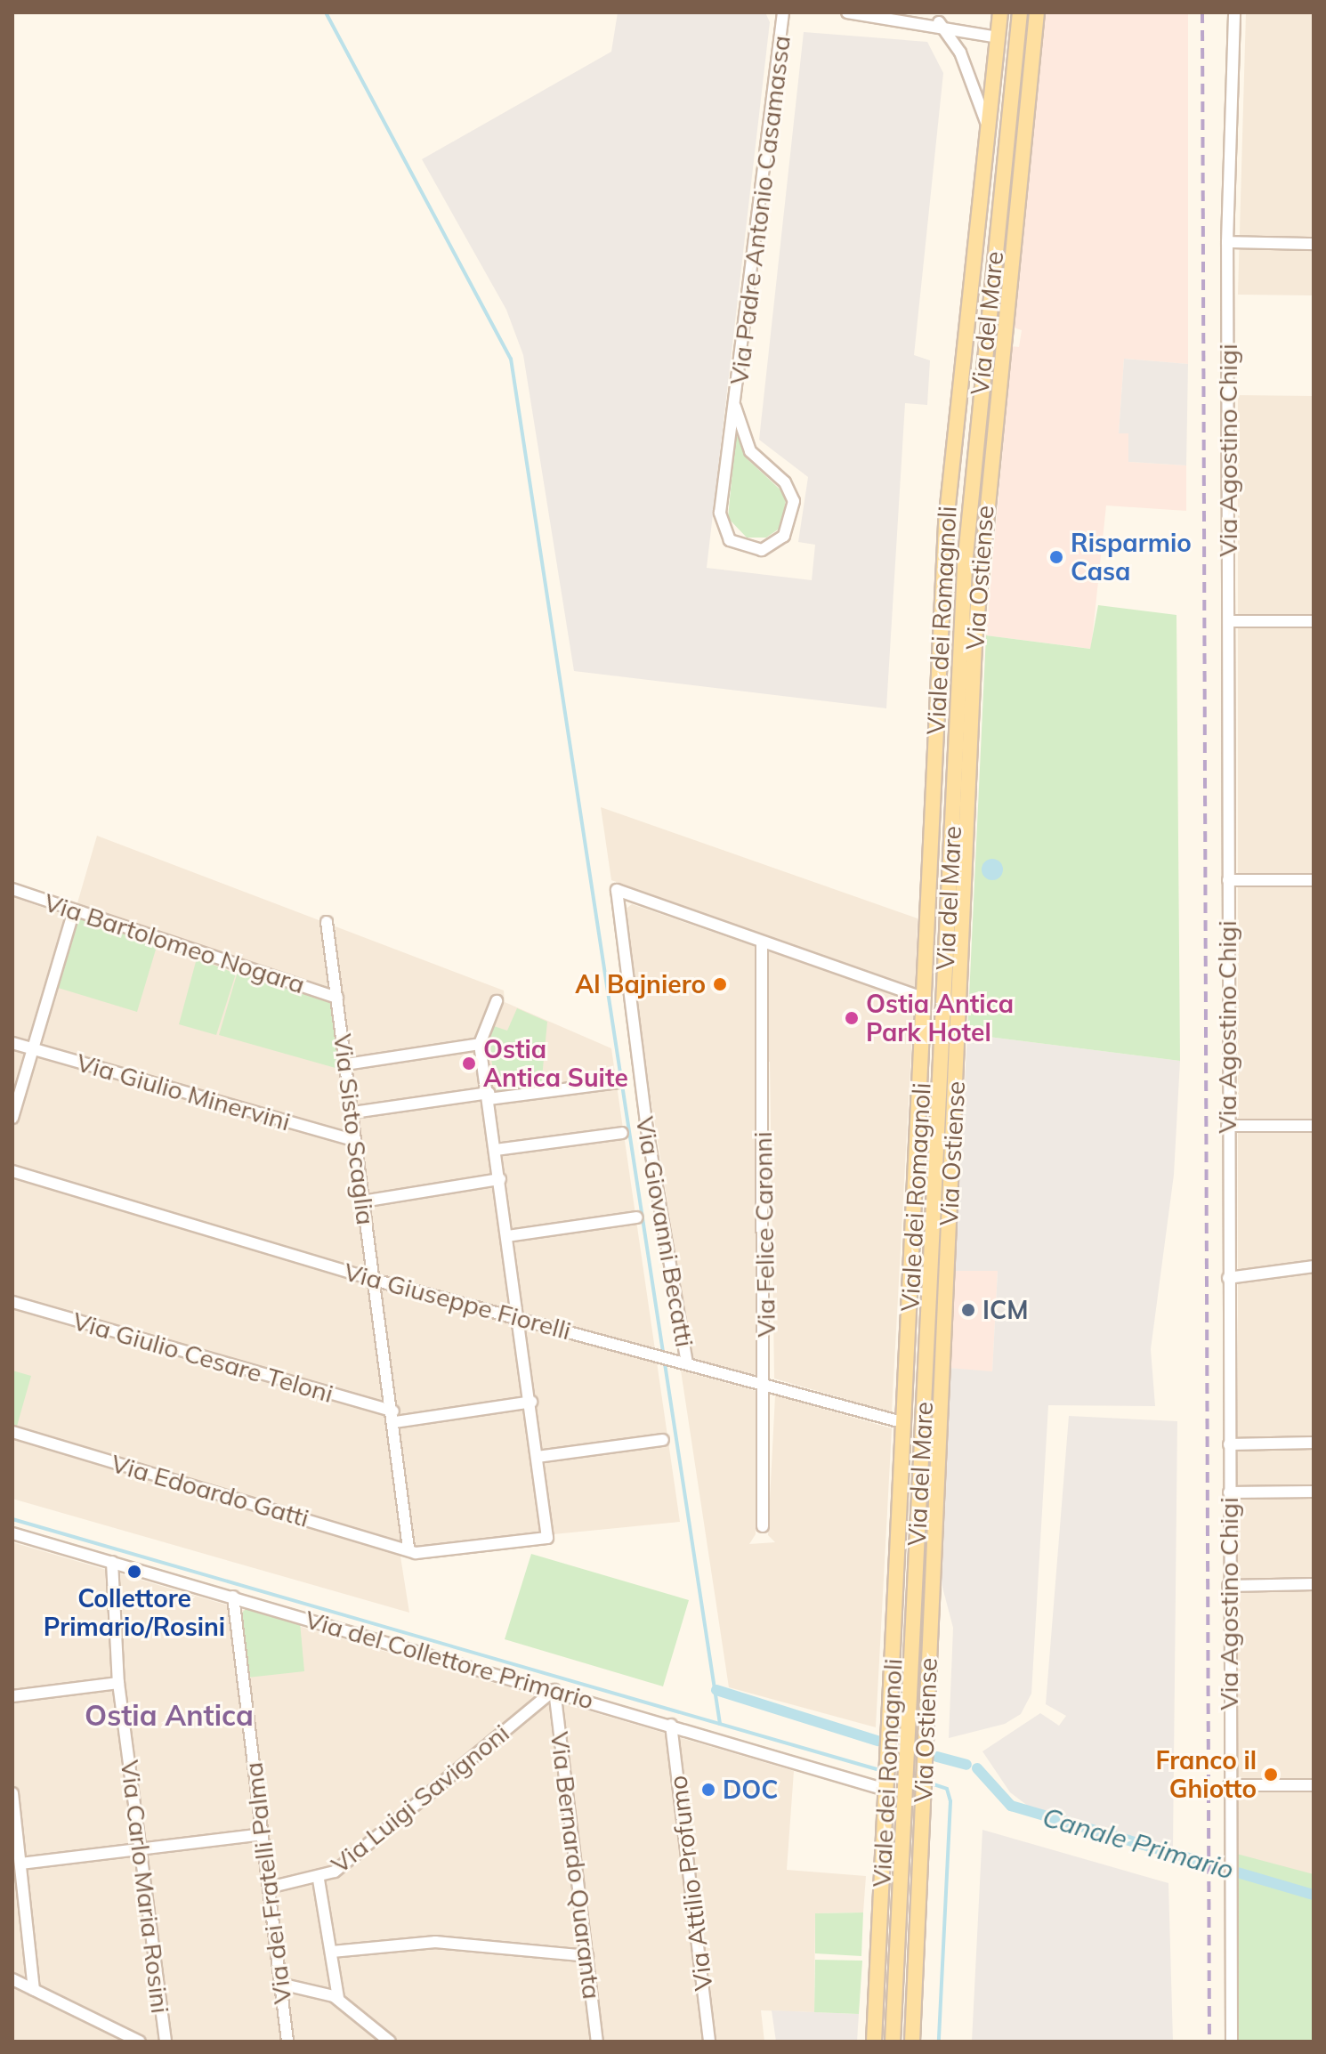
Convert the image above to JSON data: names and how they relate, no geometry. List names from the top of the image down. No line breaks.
{"streets":{"main road":["Via del Mare","Via Ostiense","Viale dei Romagnoli"],"street":["Via Padre Antonio Casamassa","Via Agostino Chigi","Via Bartolomeo Nogara","Via Giulio Minervini","Via Sisto Scaglia","Via Giovanni Becatti","Via Felice Caronni","Via Giuseppe Fiorelli","Via Giulio Cesare Teloni","Via Edoardo Gatti","Via del Collettore Primario","Via Luigi Savignoni","Via Bernardo Quaranta","Via dei Fratelli Palma","Via Attilio Profumo","Via Carlo Maria Rosini"]},"crossings":[["Viale dei Romagnoli","Via Giuseppe Fiorelli"],["Viale dei Romagnoli","Via del Collettore Primario"],["Via Bartolomeo Nogara","Via Sisto Scaglia"],["Via Giulio Minervini","Via Sisto Scaglia"],["Via Sisto Scaglia","Via Giuseppe Fiorelli"],["Via Sisto Scaglia","Via Giulio Cesare Teloni"],["Via Sisto Scaglia","Via Edoardo Gatti"],["Via Giovanni Becatti","Via Felice Caronni"],["Via Giovanni Becatti","Via Giuseppe Fiorelli"],["Via Felice Caronni","Via Giuseppe Fiorelli"],["Via del Collettore Primario","Via Luigi Savignoni"],["Via del Collettore Primario","Via Bernardo Quaranta"],["Via del Collettore Primario","Via dei Fratelli Palma"],["Via del Collettore Primario","Via Attilio Profumo"],["Via del Collettore Primario","Via Carlo Maria Rosini"],["Via Luigi Savignoni","Via Bernardo Quaranta"]],"districts":["Ostia Antica"],"water":["Canale Primario"],"places":["Risparmio Casa","Al Bajniero","Ostia Antica Park Hotel","Ostia Antica Suite","ICM","Collettore Primario/Rosini","Franco il Ghiotto","DOC"]}
